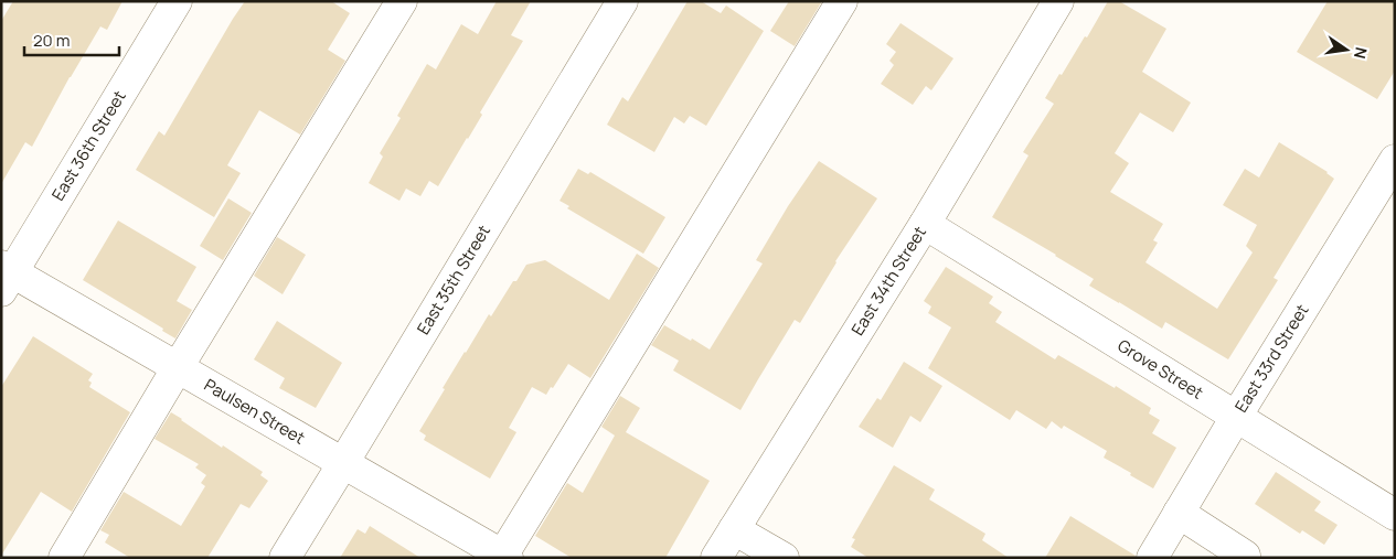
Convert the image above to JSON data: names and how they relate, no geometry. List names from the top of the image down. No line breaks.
{"streets":{"street":["East 36th Street","East 35th Street","East 34th Street","East 33rd Street","Grove Street","Paulsen Street"]},"crossings":[["East 36th Street","Paulsen Street"],["East 35th Street","Paulsen Street"],["East 34th Street","Grove Street"],["East 33rd Street","Grove Street"]],"scale_bar":"20 m","north":"right"}
